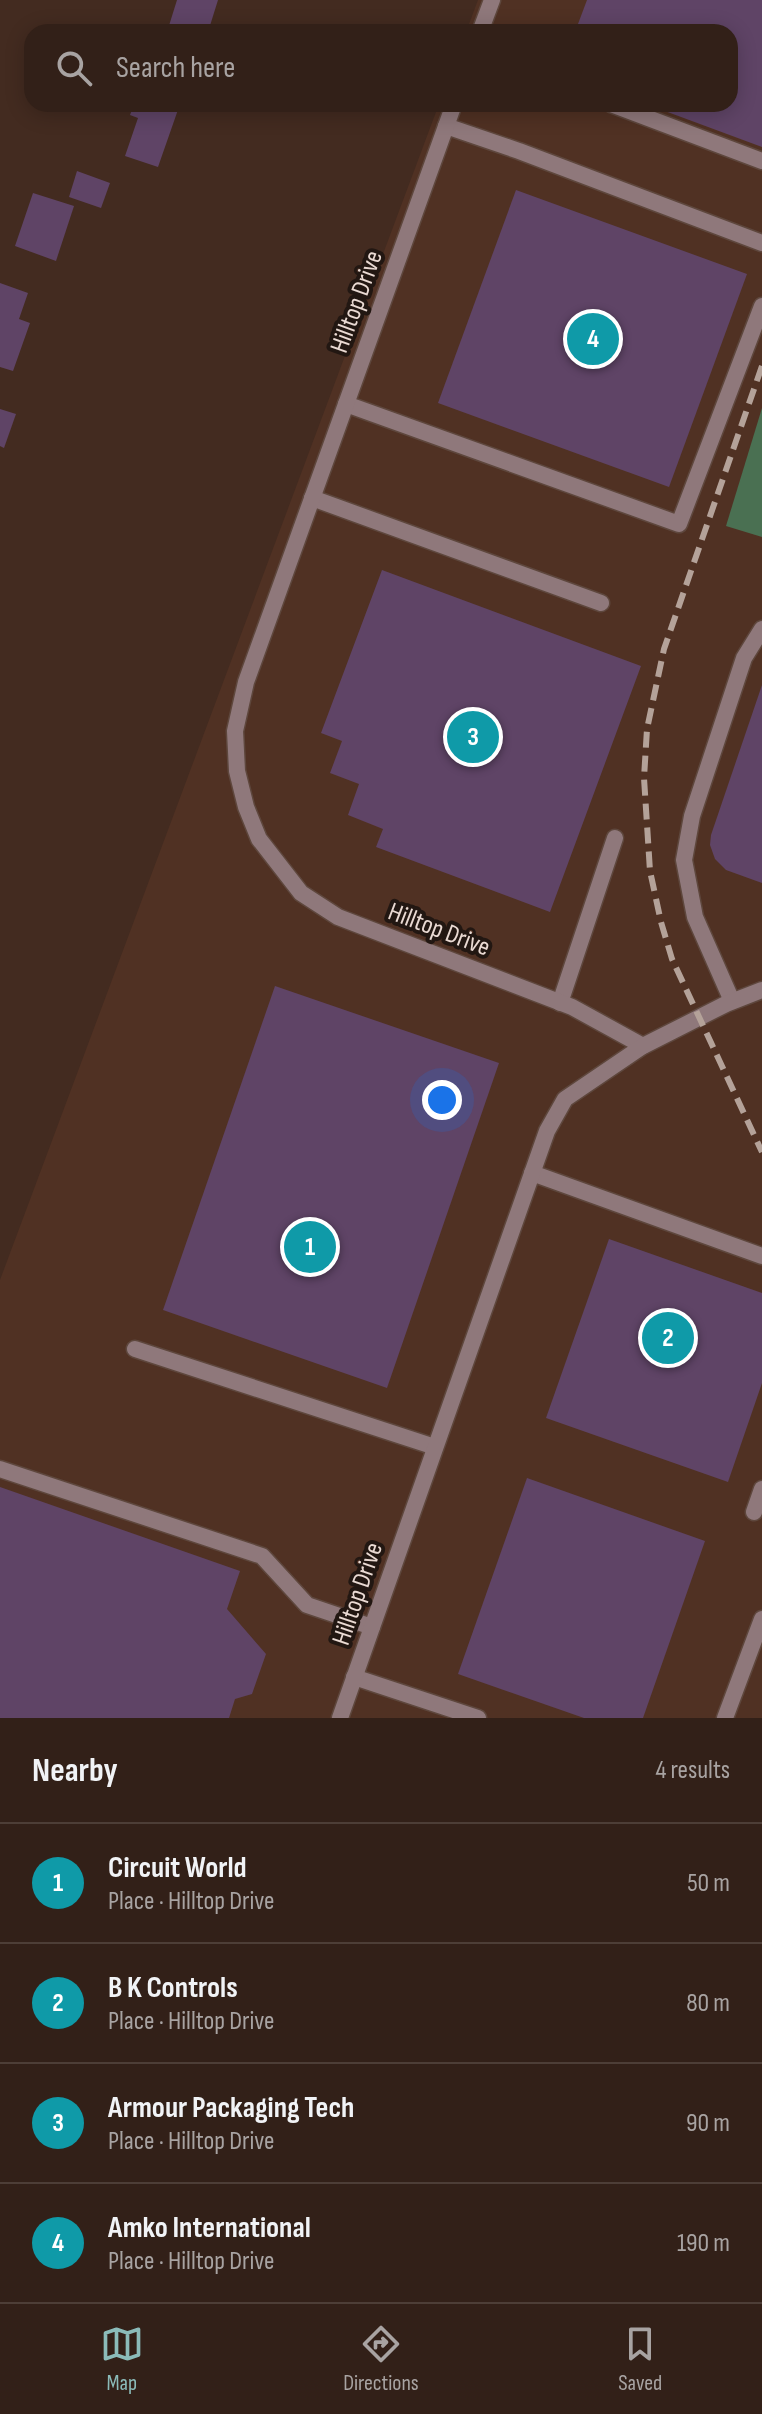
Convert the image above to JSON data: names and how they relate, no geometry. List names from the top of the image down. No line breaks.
{"streets":{"street":["Hilltop Drive"]},"page":{"search":"Search here","pins":["4","3","1","2"],"heading":["Nearby","4 results"],"list":[{"mark":"1","name":"Circuit World","note":"Place · Hilltop Drive","value":"50 m"},{"mark":"2","name":"B K Controls","note":"Place · Hilltop Drive","value":"80 m"},{"mark":"3","name":"Armour Packaging Tech","note":"Place · Hilltop Drive","value":"90 m"},{"mark":"4","name":"Amko International","note":"Place · Hilltop Drive","value":"190 m"}],"nav":["Map","Directions","Saved"]}}
